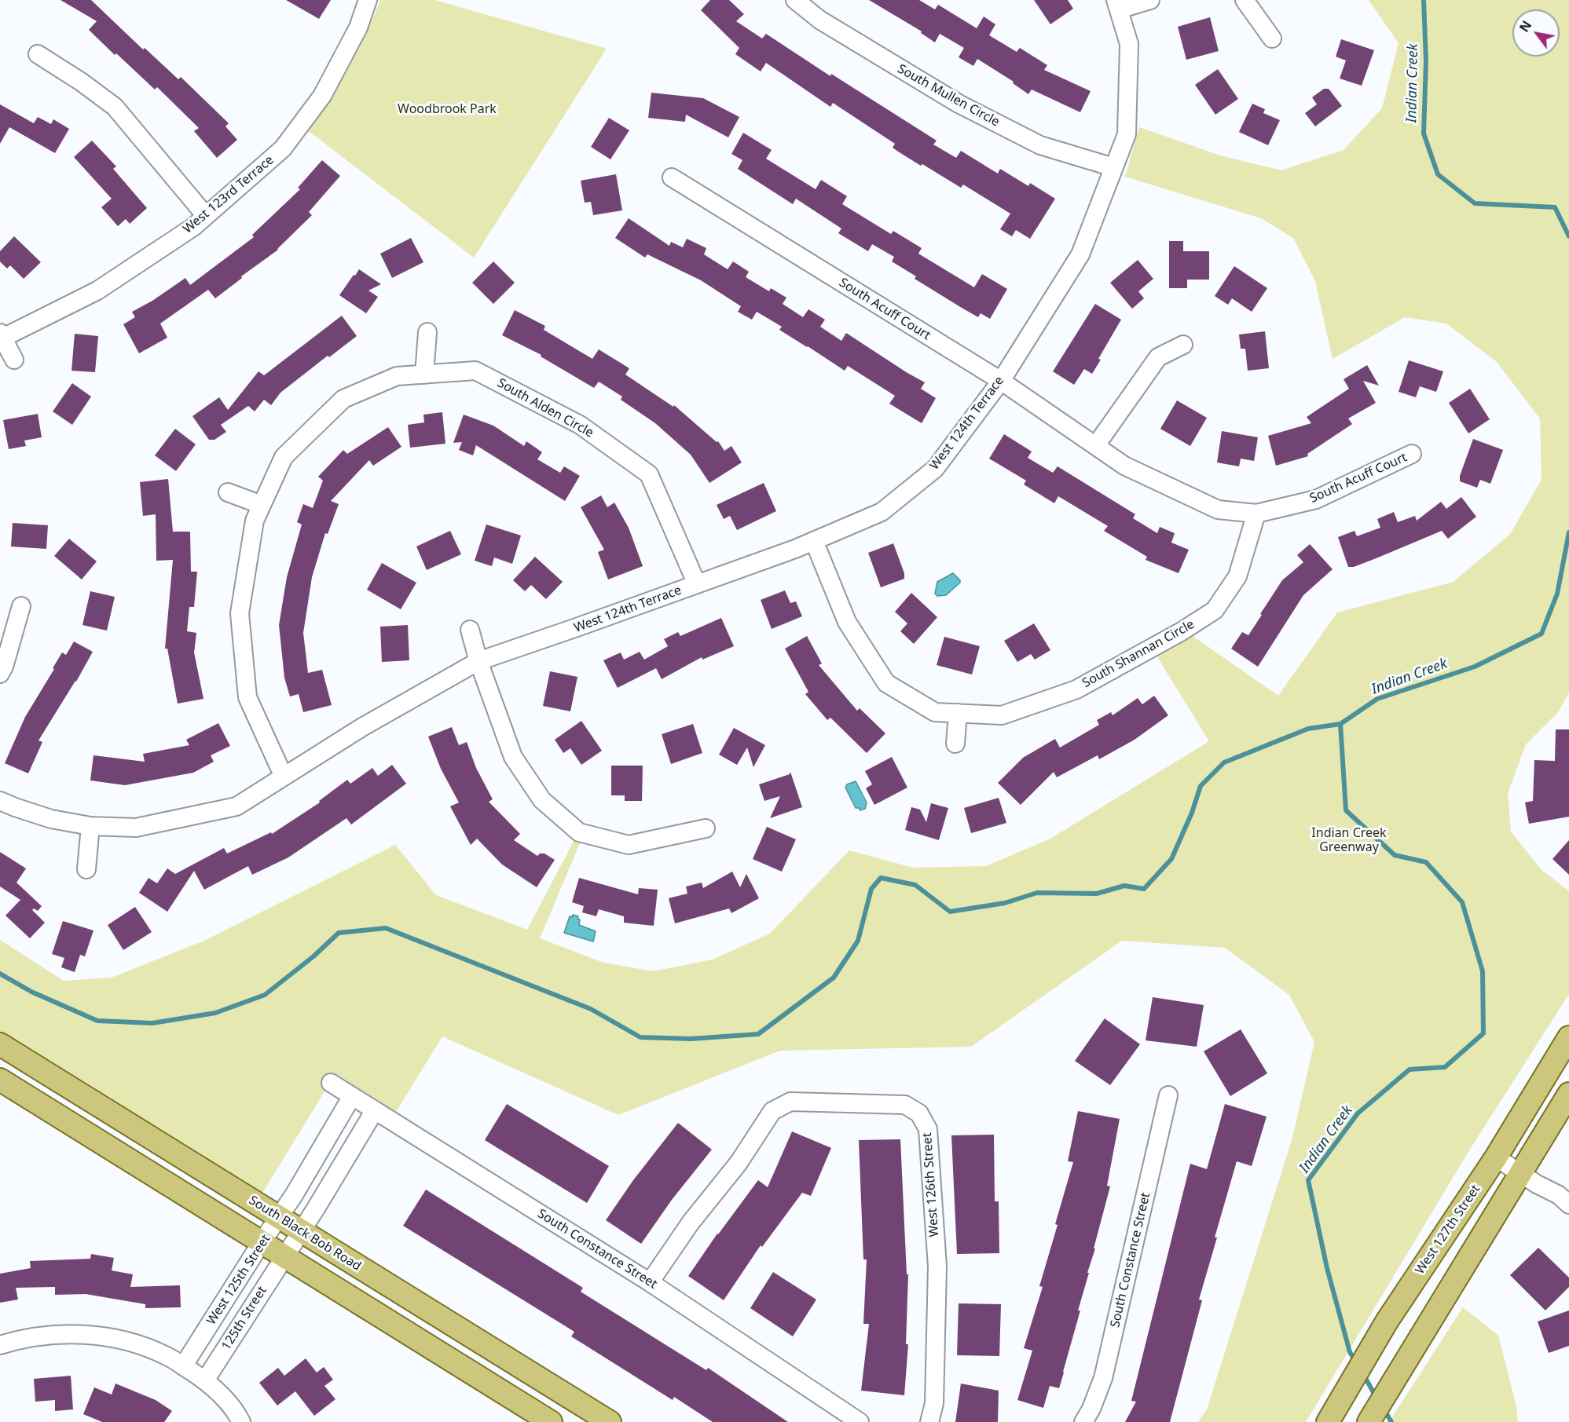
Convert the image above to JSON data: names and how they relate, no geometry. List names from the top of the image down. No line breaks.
{"streets":{"main road":["West 127th Street","South Black Bob Road"],"street":["South Mullen Circle","West 123rd Terrace","South Acuff Court","South Alden Circle","West 124th Terrace","South Shannan Circle","West 126th Street","South Constance Street","West 125th Street","125th Street"]},"crossings":[["South Mullen Circle","West 124th Terrace"],["South Acuff Court","West 124th Terrace"],["South Acuff Court","South Shannan Circle"],["South Alden Circle","West 124th Terrace"],["West 124th Terrace","South Shannan Circle"],["West 126th Street","South Constance Street"],["South Black Bob Road","West 125th Street"],["South Constance Street","West 125th Street"],["West 125th Street","125th Street"]],"water":["Indian Creek"],"parks":["Woodbrook Park","Indian Creek Greenway"],"north":"top left"}
